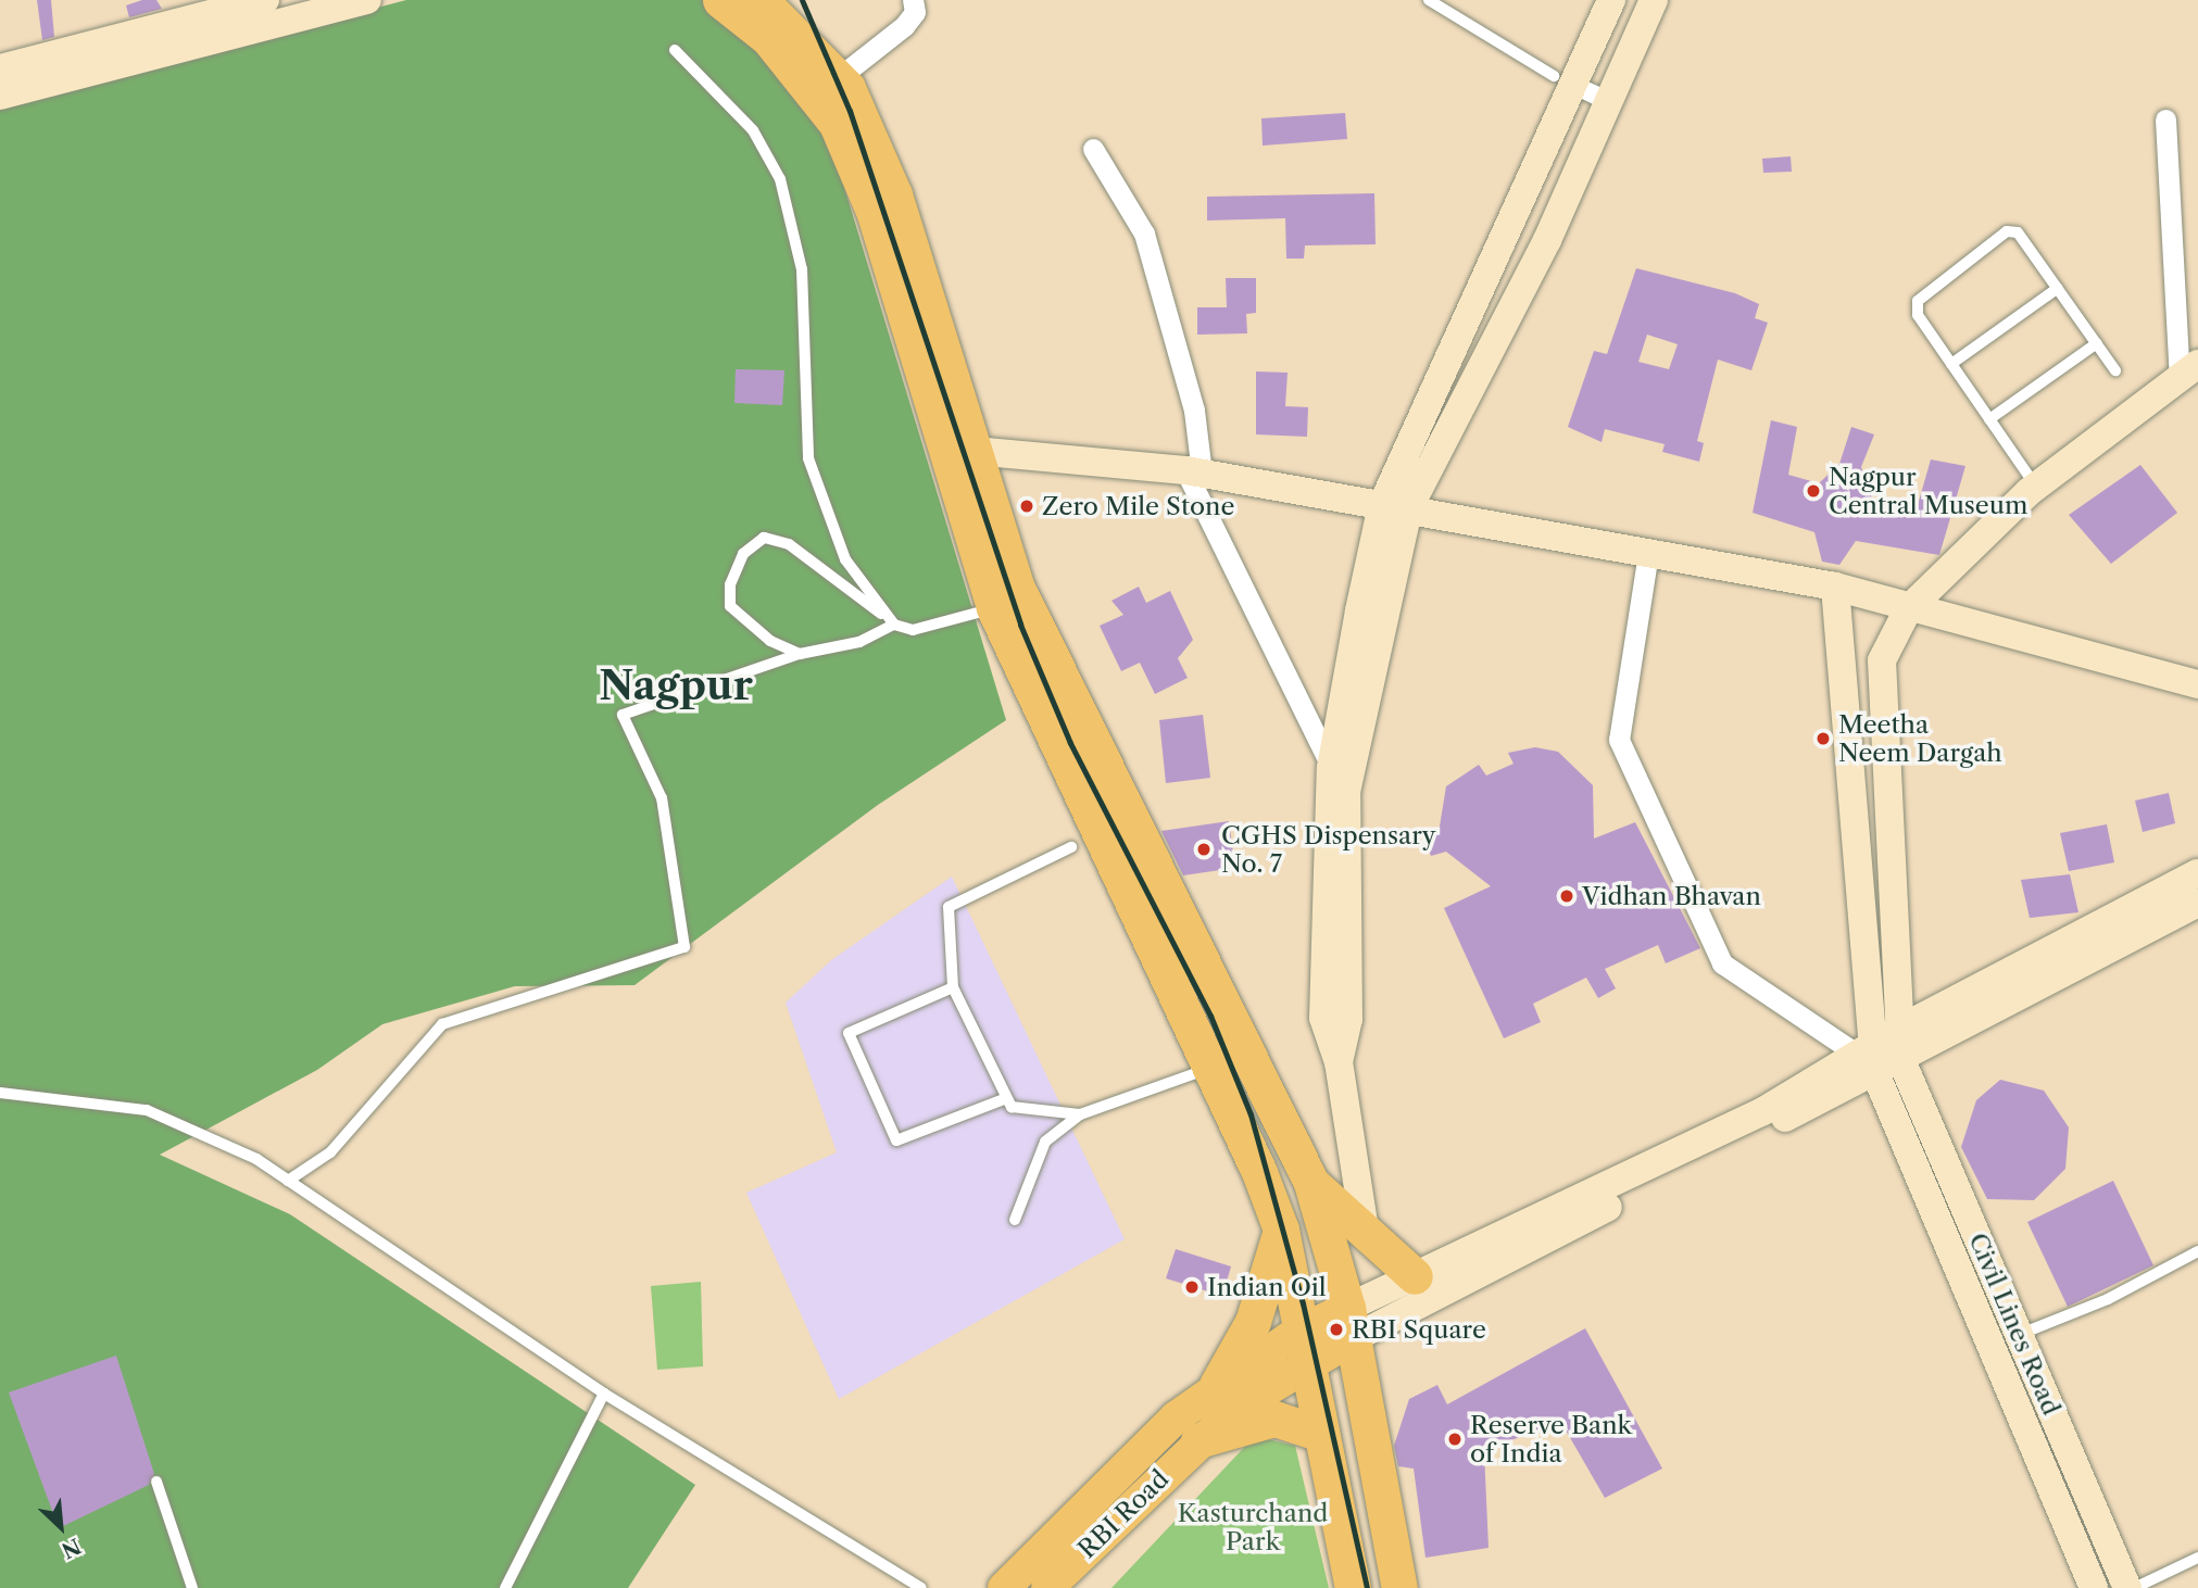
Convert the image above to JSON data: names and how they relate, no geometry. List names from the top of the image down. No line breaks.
{"streets":{"main road":["RBI Road"],"street":["Civil Lines Road"]},"districts":["Nagpur"],"parks":["Kasturchand Park"],"places":["Nagpur Central Museum","Zero Mile Stone","Meetha Neem Dargah","CGHS Dispensary No. 7","Vidhan Bhavan","Indian Oil","RBI Square","Reserve Bank of India"],"north":"bottom right"}
